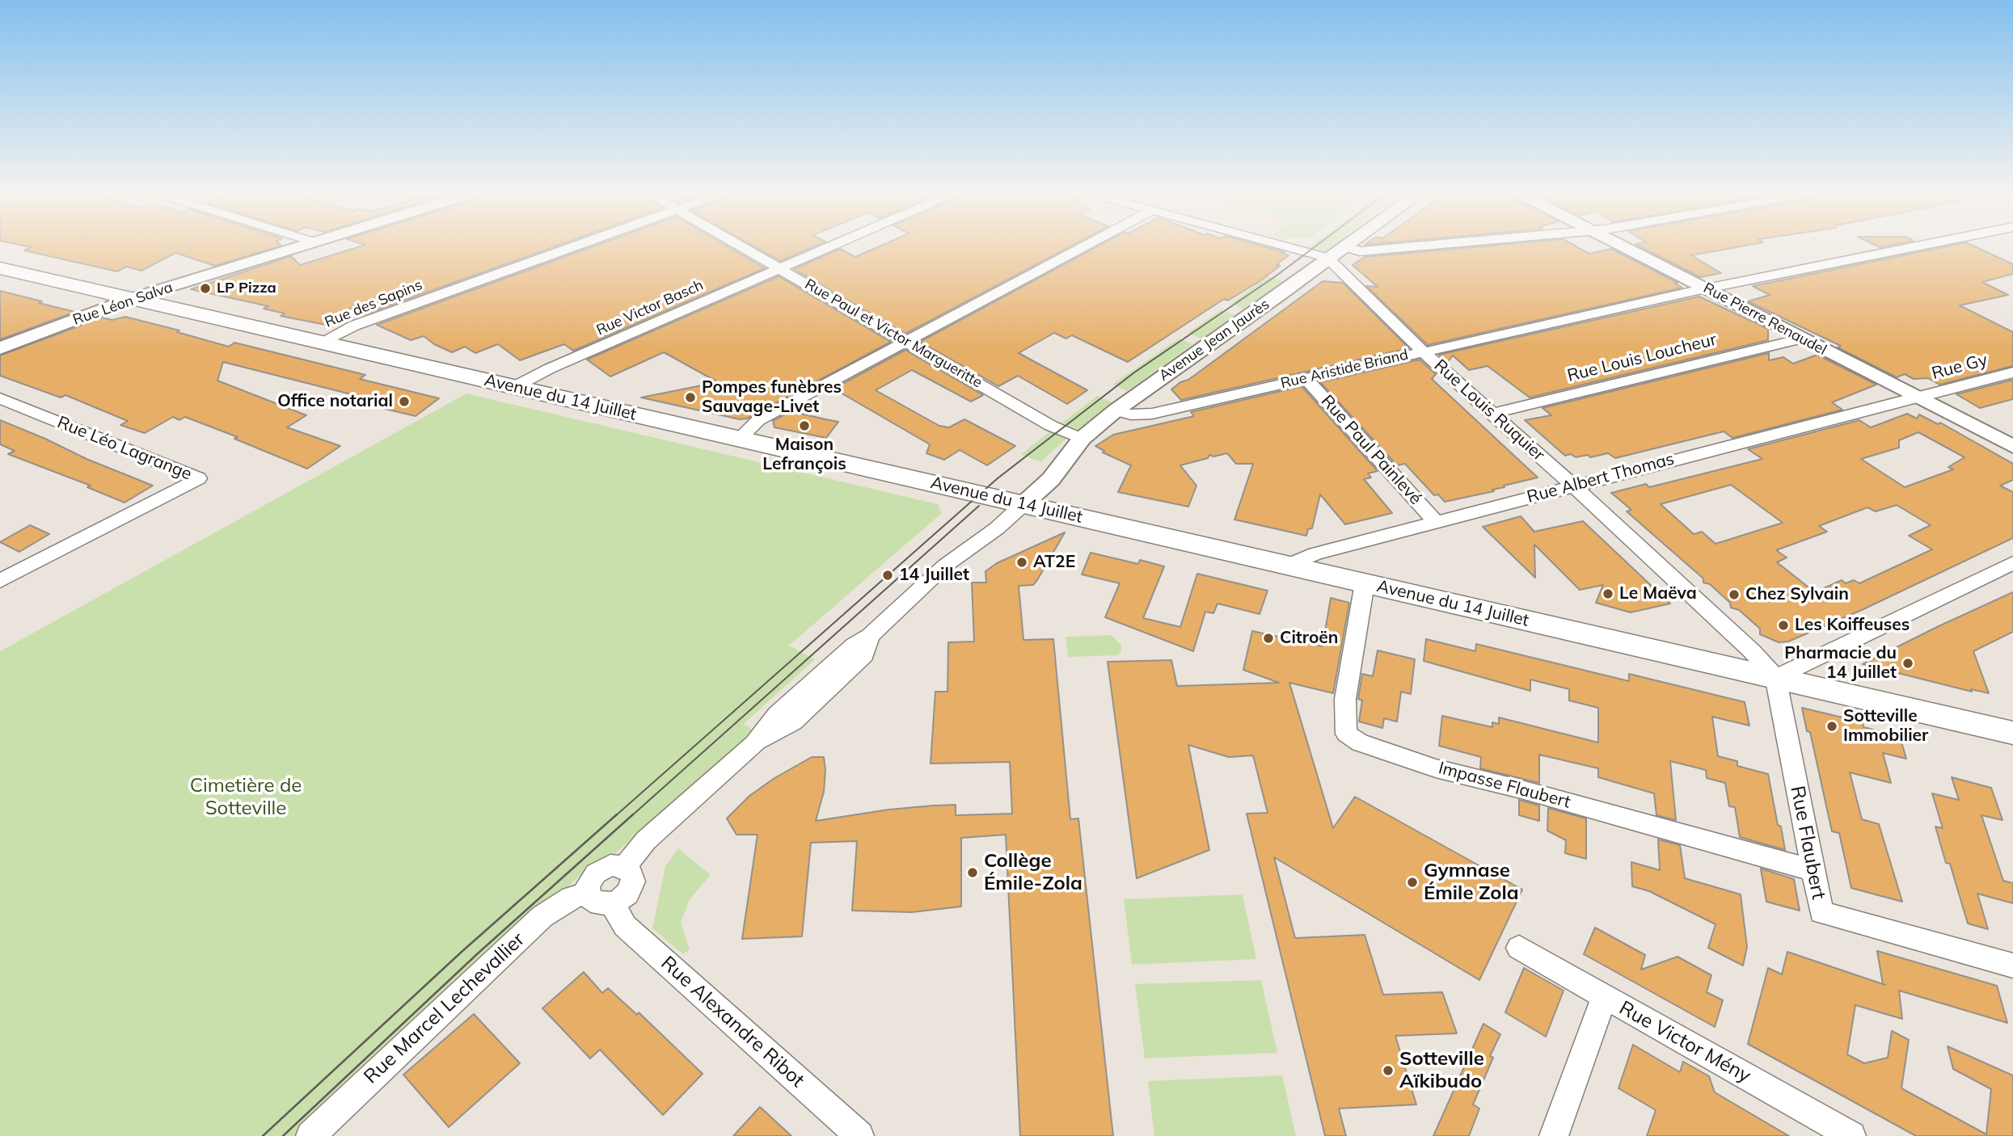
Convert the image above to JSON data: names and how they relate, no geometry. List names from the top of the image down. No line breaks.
{"streets":{"main road":["Avenue du 14 Juillet"],"street":["Rue Léon Salva","Rue des Sapins","Rue Victor Basch","Rue Pierre Renaudel","Rue Paul et Victor Margueritte","Avenue Jean Jaurès","Rue Louis Loucheur","Rue Gy","Rue Aristide Briand","Rue Louis Ruquier","Rue Léo Lagrange","Rue Paul Painlevé","Rue Albert Thomas","Impasse Flaubert","Rue Flaubert","Rue Marcel Lechevallier","Rue Alexandre Ribot","Rue Victor Mény"]},"crossings":[["Rue Léon Salva","Avenue du 14 Juillet"],["Rue des Sapins","Avenue du 14 Juillet"],["Rue Victor Basch","Rue Paul et Victor Margueritte"],["Rue Victor Basch","Avenue du 14 Juillet"],["Rue Pierre Renaudel","Rue Louis Loucheur"],["Rue Pierre Renaudel","Rue Gy"],["Rue Pierre Renaudel","Rue Aristide Briand"],["Rue Pierre Renaudel","Rue Albert Thomas"],["Rue Paul et Victor Margueritte","Avenue Jean Jaurès"],["Avenue Jean Jaurès","Rue Aristide Briand"],["Avenue Jean Jaurès","Avenue du 14 Juillet"],["Avenue Jean Jaurès","Rue Louis Ruquier"],["Rue Louis Loucheur","Rue Louis Ruquier"],["Rue Gy","Rue Albert Thomas"],["Rue Aristide Briand","Rue Louis Ruquier"],["Rue Aristide Briand","Rue Paul Painlevé"],["Avenue du 14 Juillet","Rue Louis Ruquier"],["Avenue du 14 Juillet","Rue Albert Thomas"],["Avenue du 14 Juillet","Impasse Flaubert"],["Avenue du 14 Juillet","Rue Flaubert"],["Rue Louis Ruquier","Rue Albert Thomas"],["Rue Louis Ruquier","Rue Flaubert"],["Rue Paul Painlevé","Rue Albert Thomas"],["Impasse Flaubert","Rue Flaubert"],["Rue Marcel Lechevallier","Rue Alexandre Ribot"]],"parks":["Cimetière de Sotteville"],"places":["LP Pizza","Pompes funèbres Sauvage-Livet","Office notarial","Maison Lefrançois","AT2E","14 Juillet","Le Maëva","Chez Sylvain","Les Koiffeuses","Citroën","Pharmacie du 14 Juillet","Sotteville Immobilier","Collège Émile-Zola","Gymnase Émile Zola","Sotteville Aïkibudo"]}
